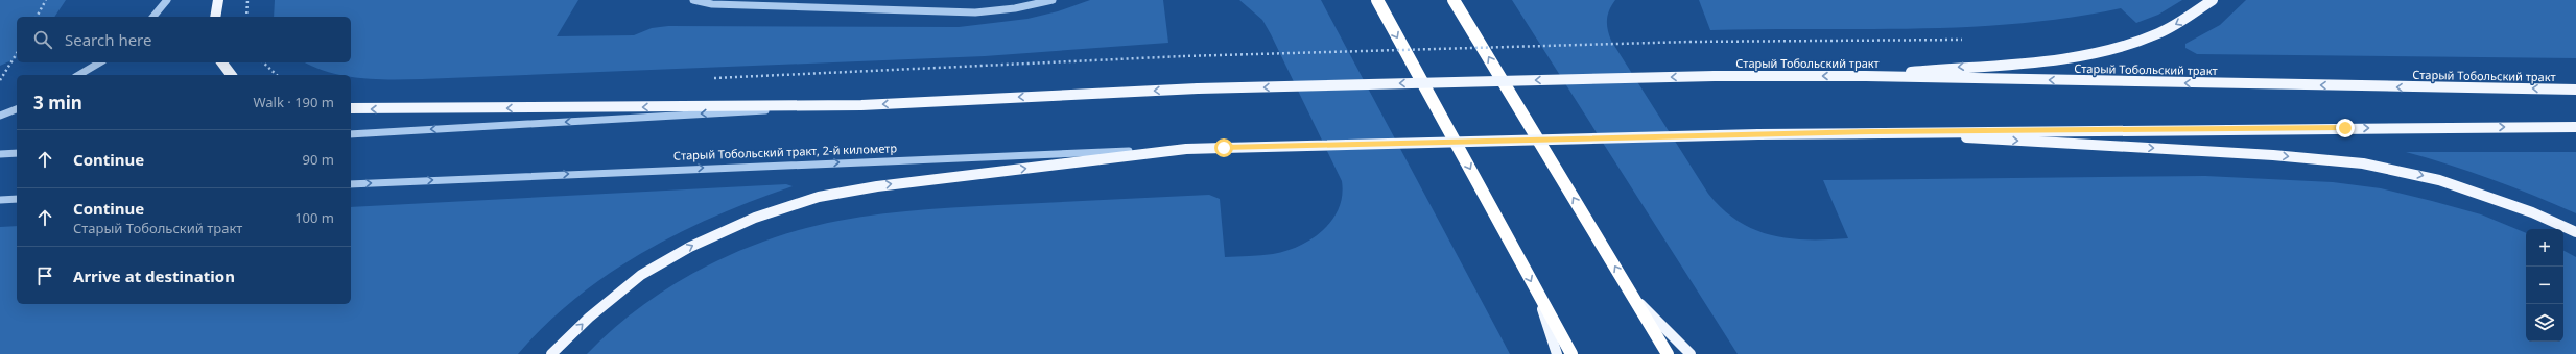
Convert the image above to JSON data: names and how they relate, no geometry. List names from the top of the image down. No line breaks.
{"streets":{"main road":["Старый Тобольский тракт","Старый Тобольский тракт, 2-й километр"]},"page":{"search":"Search here","heading":["3 min","Walk · 190 m"],"list":[["Continue","90 m"],["Continue","Старый Тобольский тракт","100 m"],"Arrive at destination"],"map_buttons":["+","−"]}}
